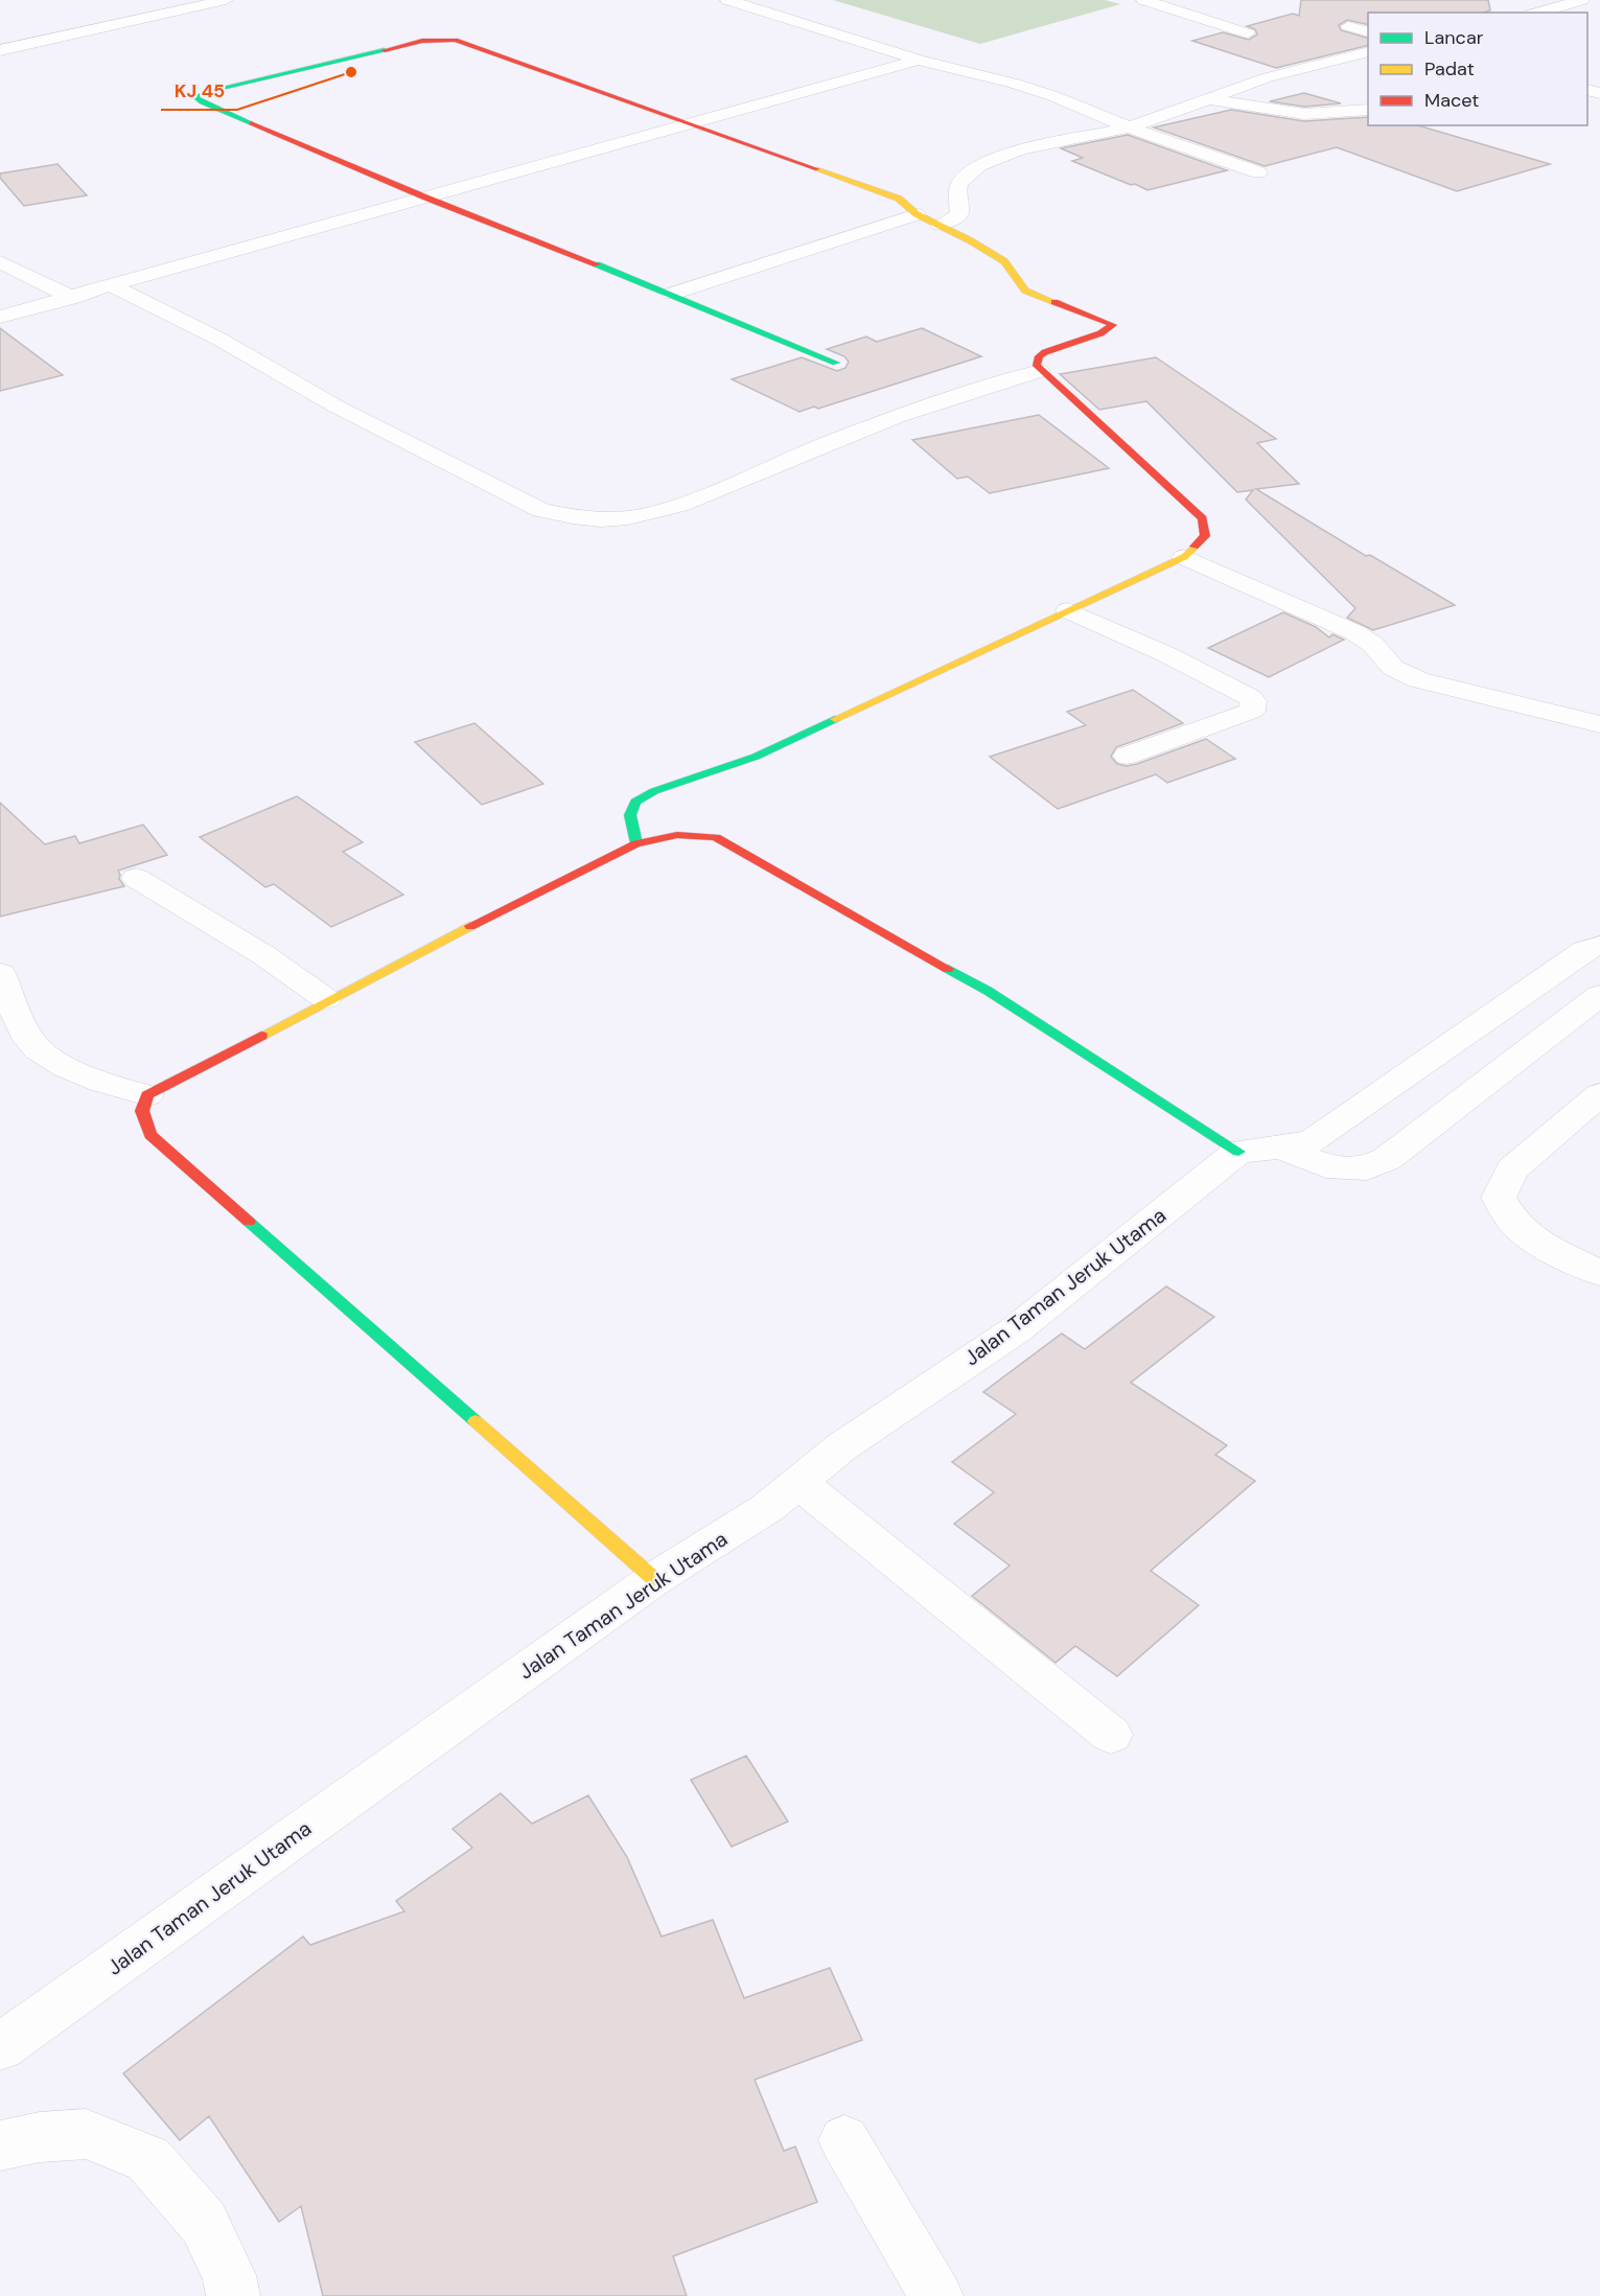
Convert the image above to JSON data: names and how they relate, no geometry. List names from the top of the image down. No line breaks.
{"streets":{"street":["Jalan Taman Jeruk Utama"]},"places":["KJ 45"],"legend":["Lancar","Padat","Macet"]}
